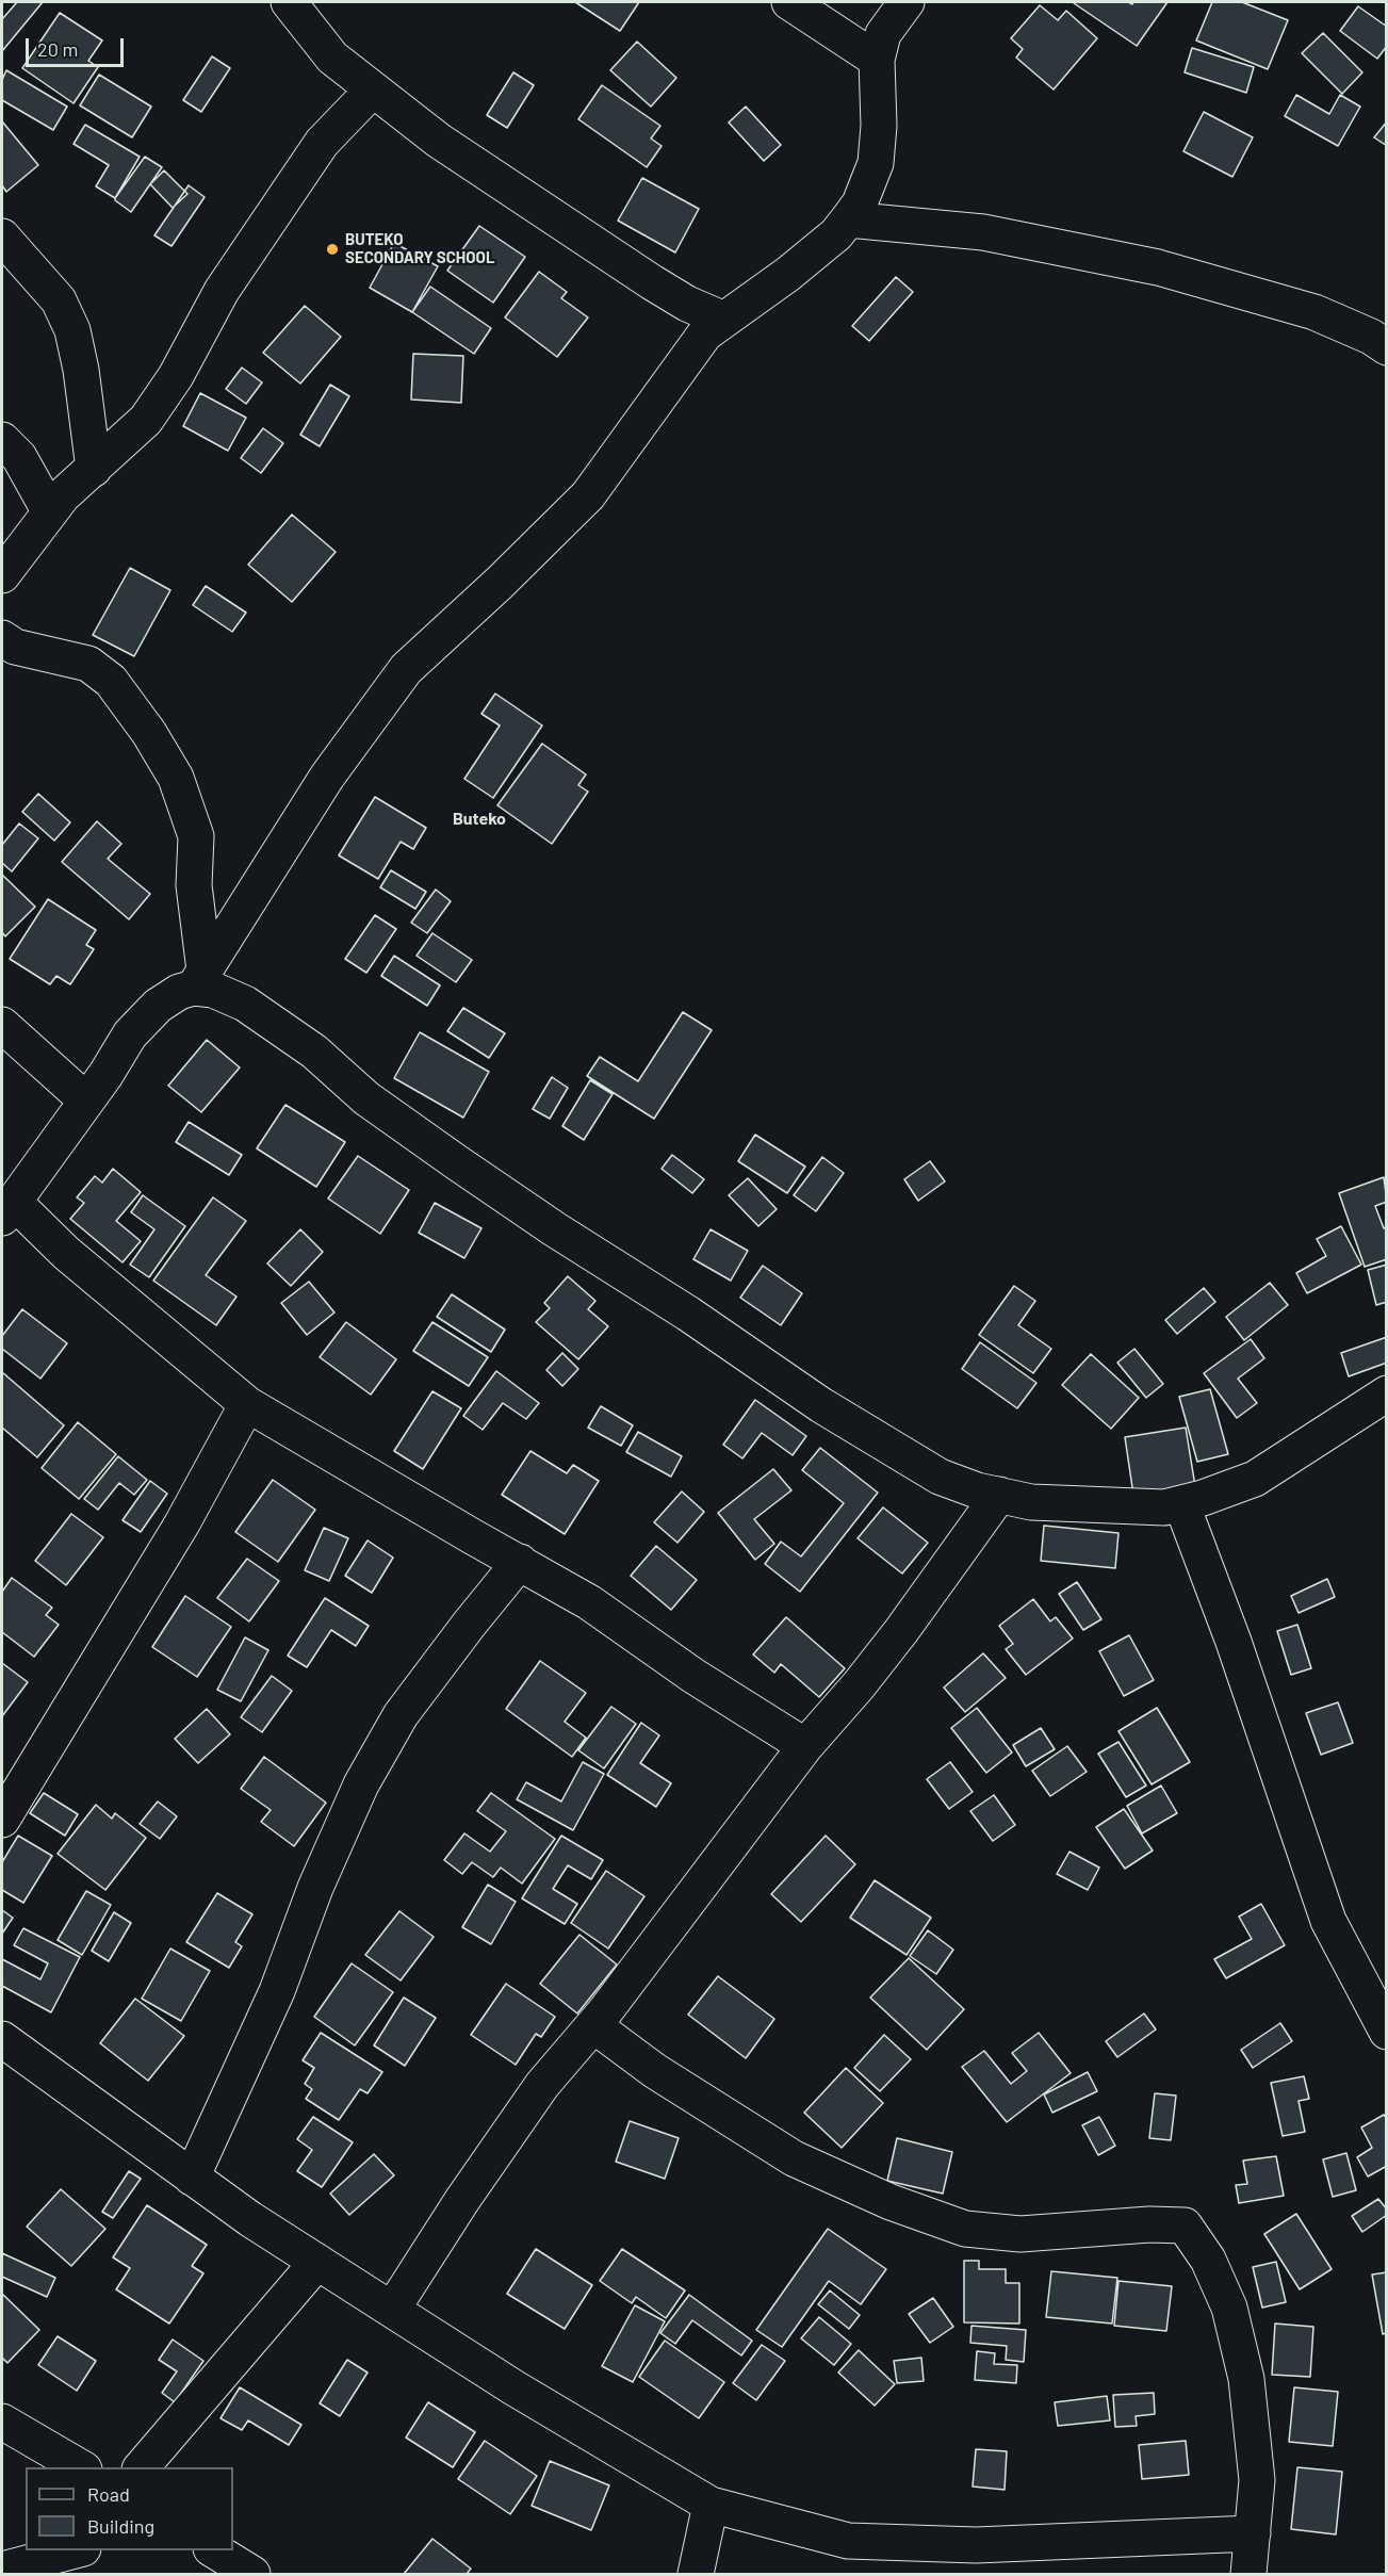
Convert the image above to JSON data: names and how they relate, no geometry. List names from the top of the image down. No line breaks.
{"districts":["Buteko"],"places":["BUTEKO SECONDARY SCHOOL"],"legend":["Road","Building"],"scale_bar":"20 m"}
